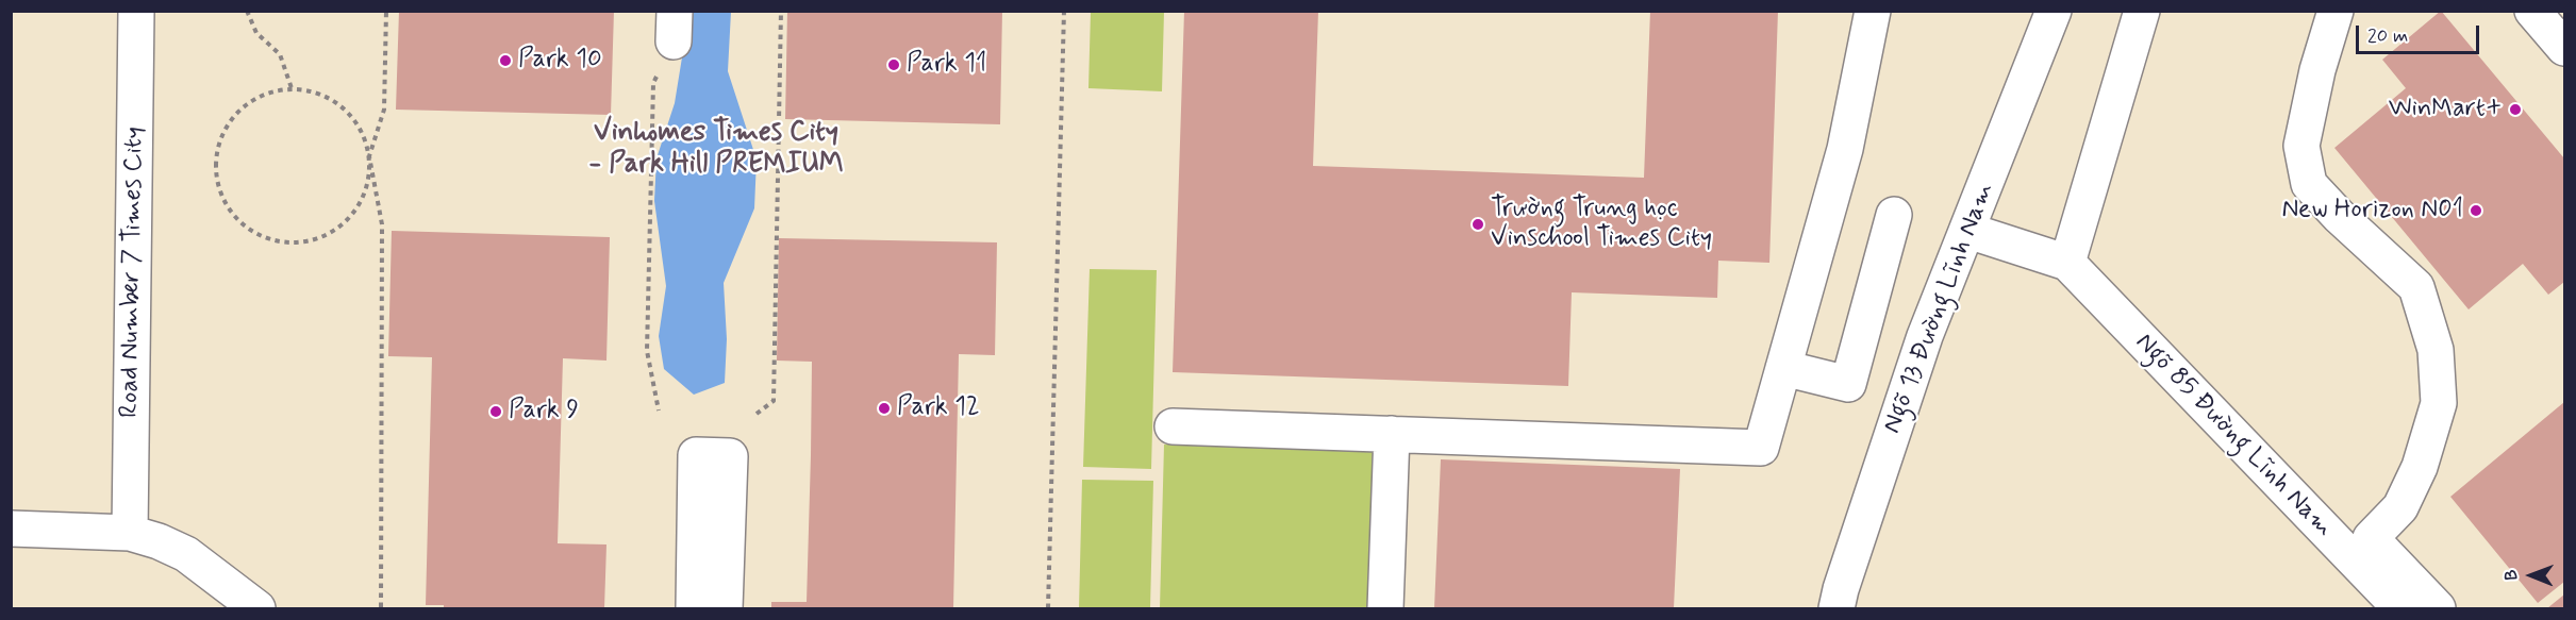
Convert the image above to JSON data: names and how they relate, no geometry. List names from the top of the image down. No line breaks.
{"streets":{"street":["Road Number 7 Times City","Ngõ 13 Đường Lĩnh Nam","Ngõ 85 Đường Lĩnh Nam"]},"crossings":[["Ngõ 13 Đường Lĩnh Nam","Ngõ 85 Đường Lĩnh Nam"]],"districts":["Vinhomes Times City - Park Hill PREMIUM"],"places":["Park 10","Park 11","WinMart+","New Horizon N01","Trường Trung học Vinschool Times City","Park 12","Park 9"],"scale_bar":"20 m","north":"left"}
